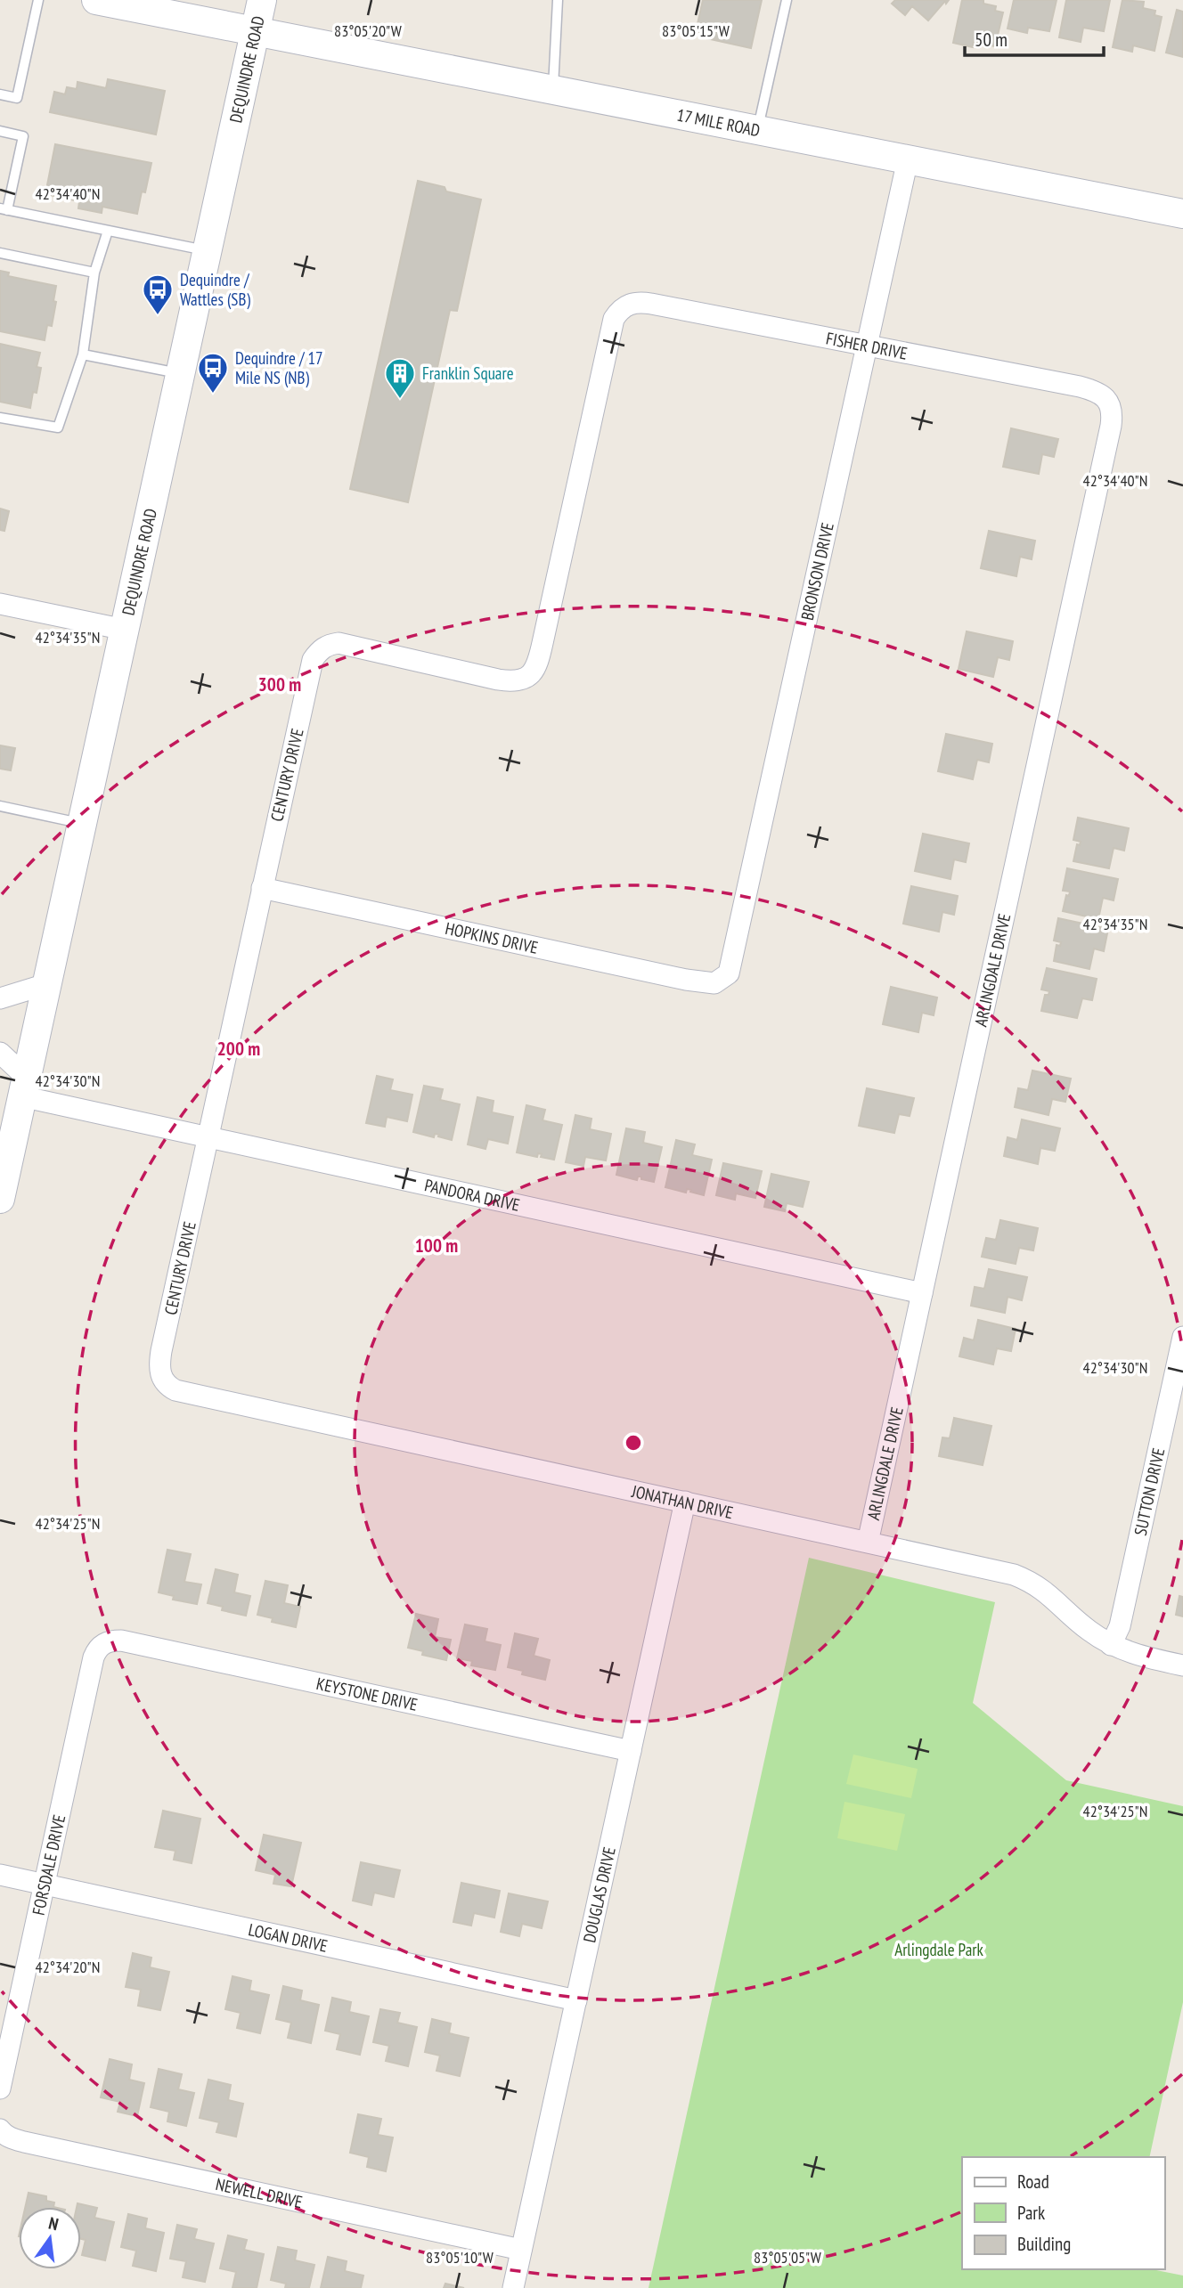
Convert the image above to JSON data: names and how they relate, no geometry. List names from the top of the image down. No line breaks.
{"streets":{"main road":["DEQUINDRE ROAD","17 MILE ROAD"],"street":["FISHER DRIVE","BRONSON DRIVE","CENTURY DRIVE","HOPKINS DRIVE","ARLINGDALE DRIVE","PANDORA DRIVE","SUTTON DRIVE","JONATHAN DRIVE","KEYSTONE DRIVE","FORSDALE DRIVE","DOUGLAS DRIVE","LOGAN DRIVE","NEWELL DRIVE"]},"crossings":[["DEQUINDRE ROAD","17 MILE ROAD"],["DEQUINDRE ROAD","PANDORA DRIVE"],["17 MILE ROAD","BRONSON DRIVE"],["FISHER DRIVE","BRONSON DRIVE"],["FISHER DRIVE","CENTURY DRIVE"],["FISHER DRIVE","ARLINGDALE DRIVE"],["BRONSON DRIVE","HOPKINS DRIVE"],["CENTURY DRIVE","HOPKINS DRIVE"],["CENTURY DRIVE","PANDORA DRIVE"],["CENTURY DRIVE","JONATHAN DRIVE"],["ARLINGDALE DRIVE","PANDORA DRIVE"],["ARLINGDALE DRIVE","JONATHAN DRIVE"],["SUTTON DRIVE","JONATHAN DRIVE"],["JONATHAN DRIVE","DOUGLAS DRIVE"],["KEYSTONE DRIVE","FORSDALE DRIVE"],["KEYSTONE DRIVE","DOUGLAS DRIVE"],["FORSDALE DRIVE","LOGAN DRIVE"],["DOUGLAS DRIVE","LOGAN DRIVE"],["DOUGLAS DRIVE","NEWELL DRIVE"]],"parks":["Arlingdale Park"],"places":{"bus stop":["Dequindre / Wattles (SB)","Dequindre / 17 Mile NS (NB)"],"building":["Franklin Square"]},"legend":["Road","Park","Building"],"scale_bar":"50 m","north":"top","coordinates":["83°05'20\"W","83°05'15\"W","42°34'40\"N","42°34'35\"N","42°34'30\"N","42°34'25\"N","42°34'20\"N","83°05'10\"W","83°05'05\"W"],"rings":["300 m","200 m","100 m"]}
